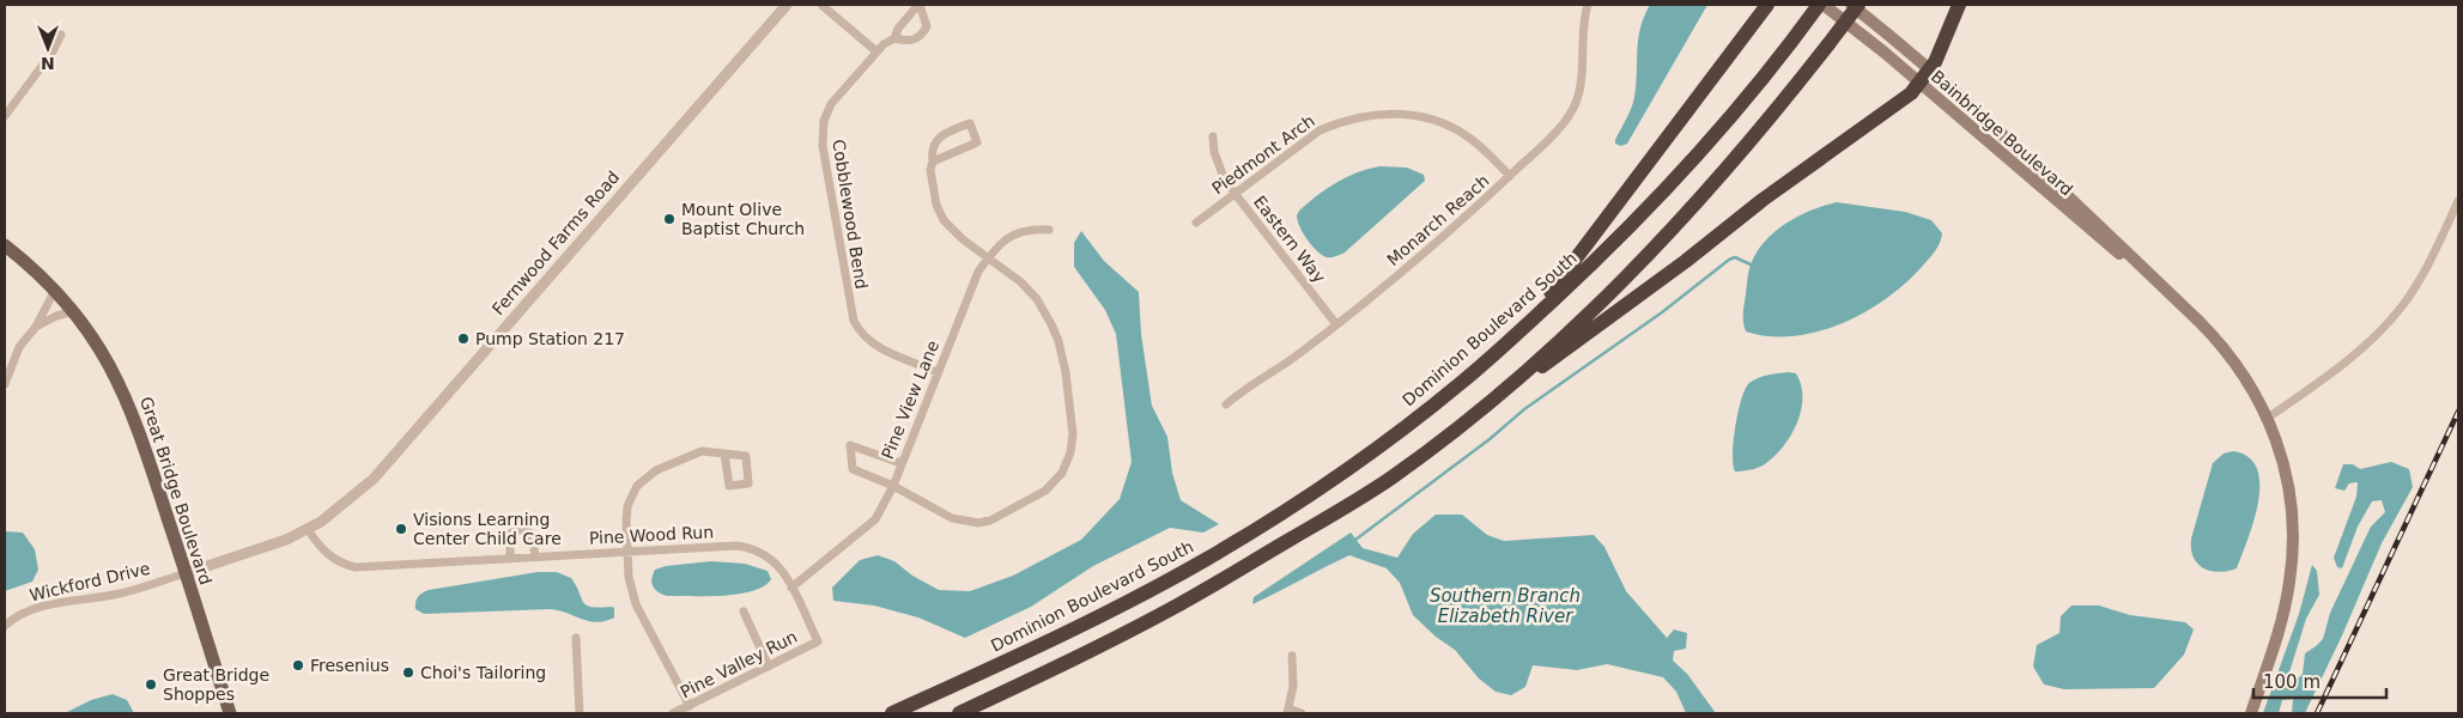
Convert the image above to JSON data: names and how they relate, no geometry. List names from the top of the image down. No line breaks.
{"streets":{"highway":["Dominion Boulevard South"],"main road":["Bainbridge Boulevard","Great Bridge Boulevard"],"street":["Piedmont Arch","Cobblewood Bend","Monarch Reach","Eastern Way","Fernwood Farms Road","Pine View Lane","Pine Wood Run","Wickford Drive","Pine Valley Run"]},"crossings":[["Bainbridge Boulevard","Dominion Boulevard South"],["Piedmont Arch","Monarch Reach"],["Piedmont Arch","Eastern Way"],["Cobblewood Bend","Pine View Lane"],["Monarch Reach","Eastern Way"],["Fernwood Farms Road","Great Bridge Boulevard"],["Fernwood Farms Road","Pine Wood Run"],["Fernwood Farms Road","Wickford Drive"],["Pine View Lane","Pine Wood Run"],["Great Bridge Boulevard","Wickford Drive"],["Pine Wood Run","Pine Valley Run"]],"water":["Southern Branch Elizabeth River"],"places":["Mount Olive Baptist Church","Pump Station 217","Visions Learning Center Child Care","Fresenius","Choi's Tailoring","Great Bridge Shoppes"],"scale_bar":"100 m","north":"bottom"}
